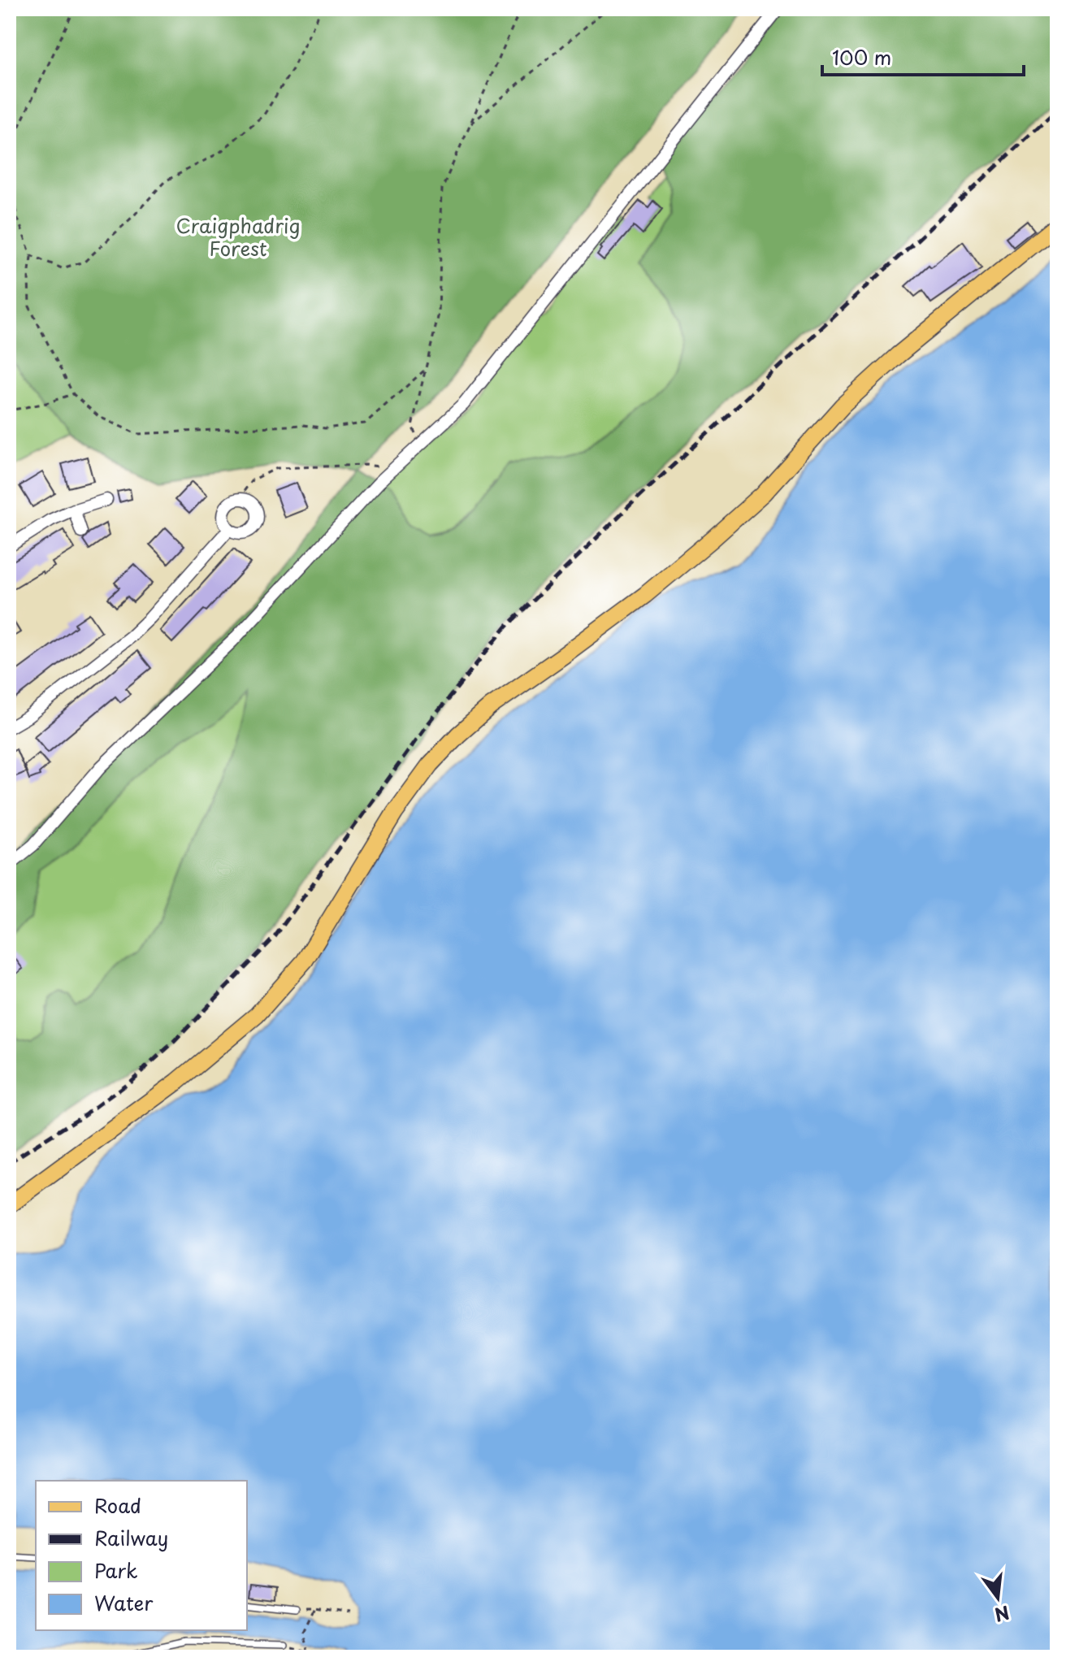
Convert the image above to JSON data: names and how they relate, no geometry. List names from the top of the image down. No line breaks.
{"parks":["Craigphadrig Forest"],"legend":["Road","Railway","Park","Water"],"scale_bar":"100 m","north":"bottom"}
